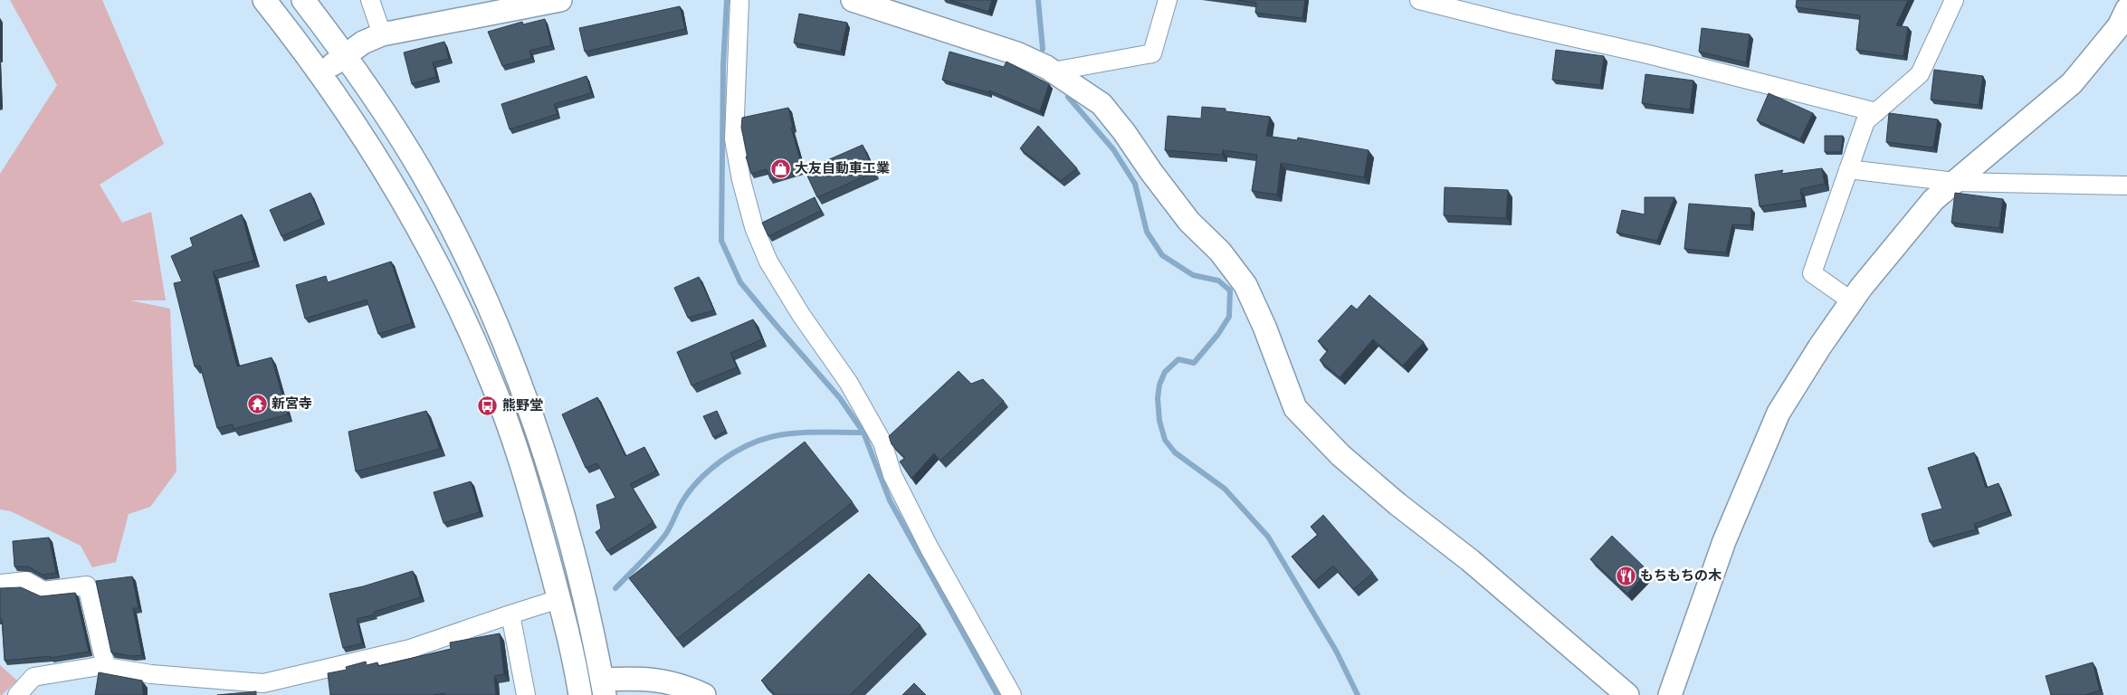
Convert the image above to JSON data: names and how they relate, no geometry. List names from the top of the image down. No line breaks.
{"places":{"shop":["大友自動車工業"],"temple":["新宮寺"],"bus stop":["熊野堂"],"restaurant":["もちもちの木"]}}
